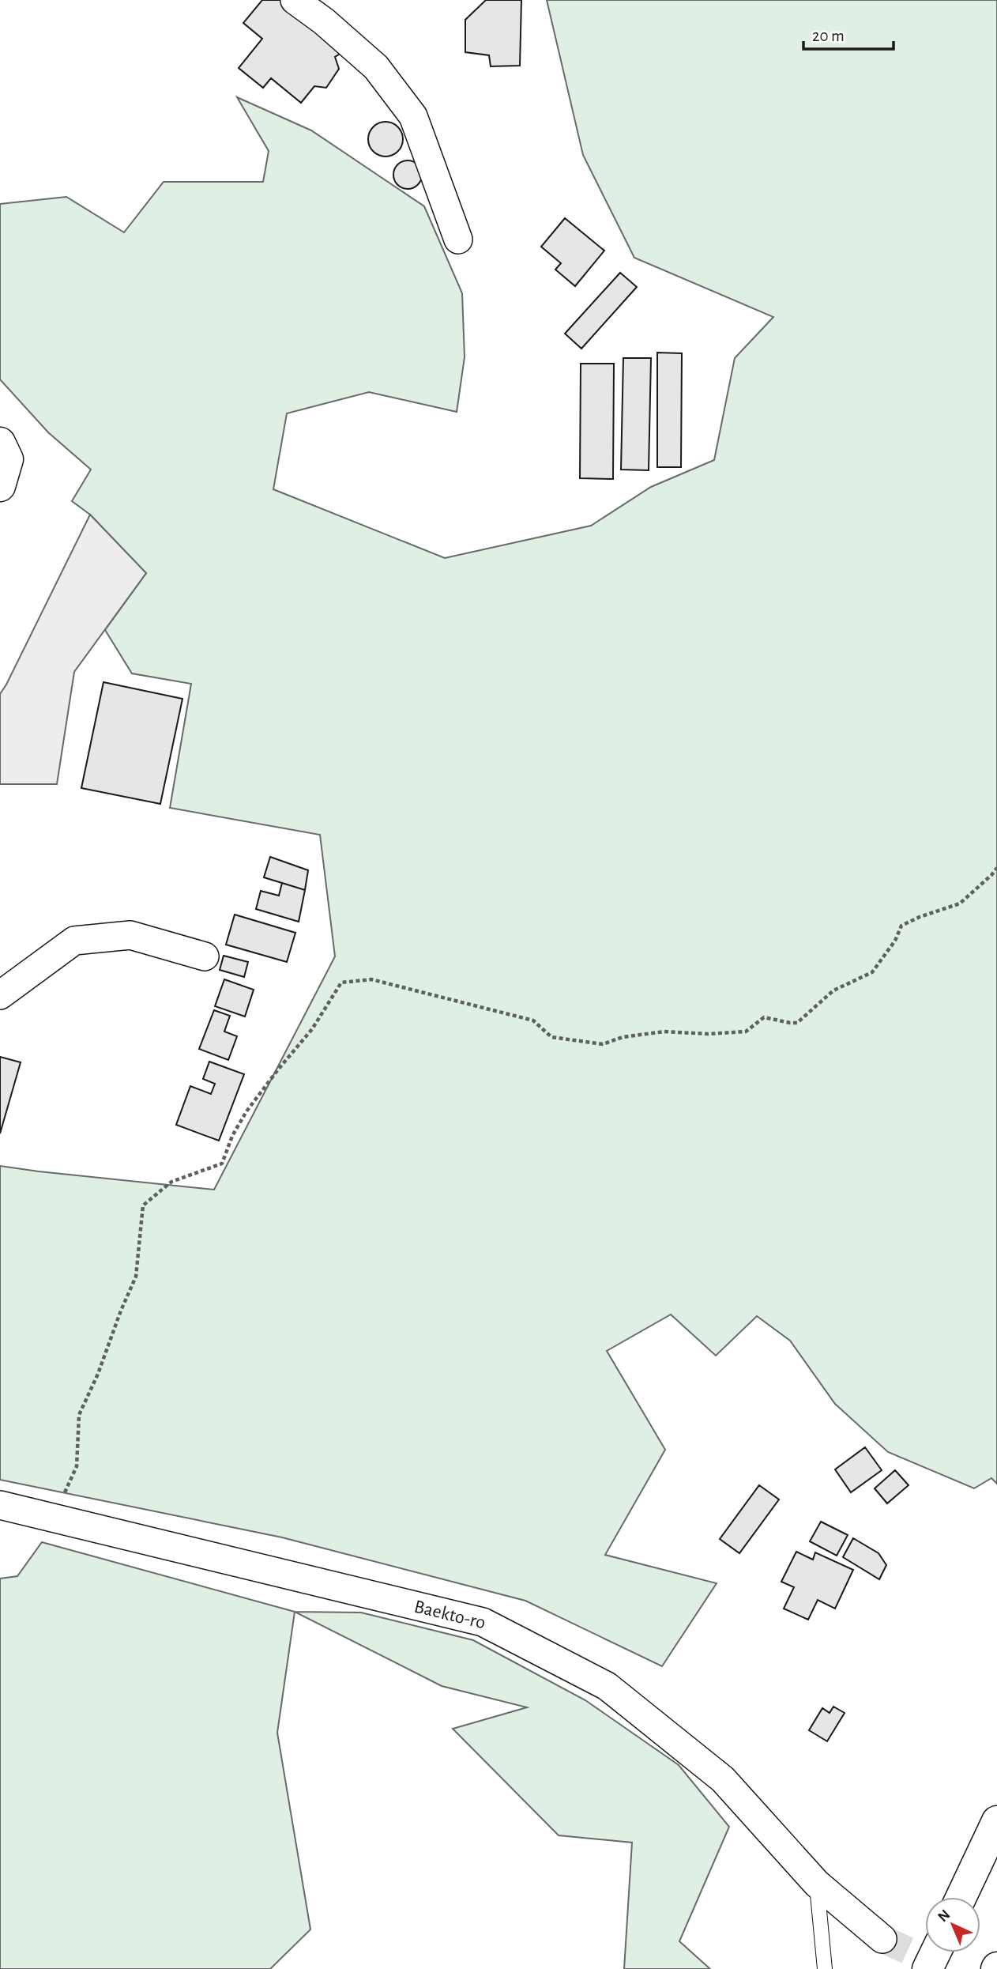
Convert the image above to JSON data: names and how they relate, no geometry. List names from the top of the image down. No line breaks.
{"streets":{"street":["Baekto-ro"]},"scale_bar":"20 m","north":"top left"}
